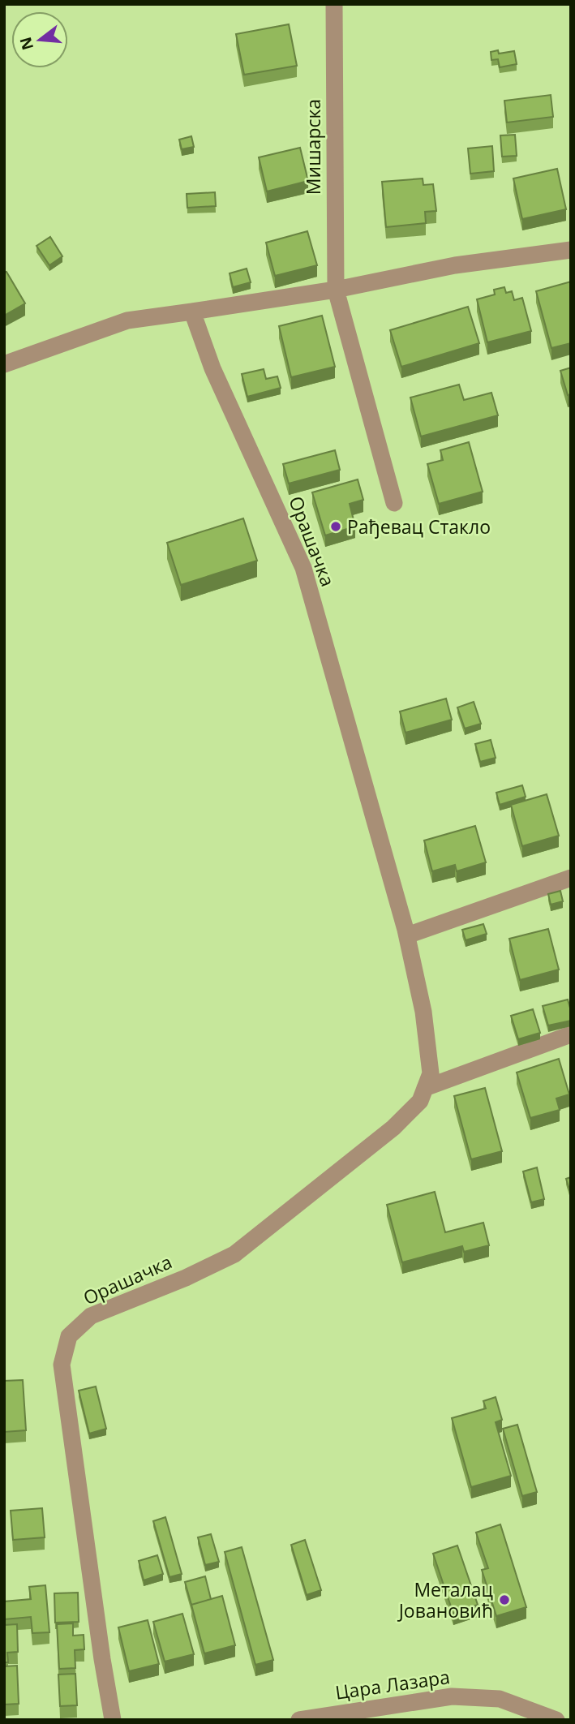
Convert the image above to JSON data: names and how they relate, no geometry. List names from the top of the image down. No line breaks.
{"streets":{"street":["Мишарска","Орашачка","Цара Лазара"]},"places":["Рађевац Стакло","Металац Јовановић"],"north":"left"}
